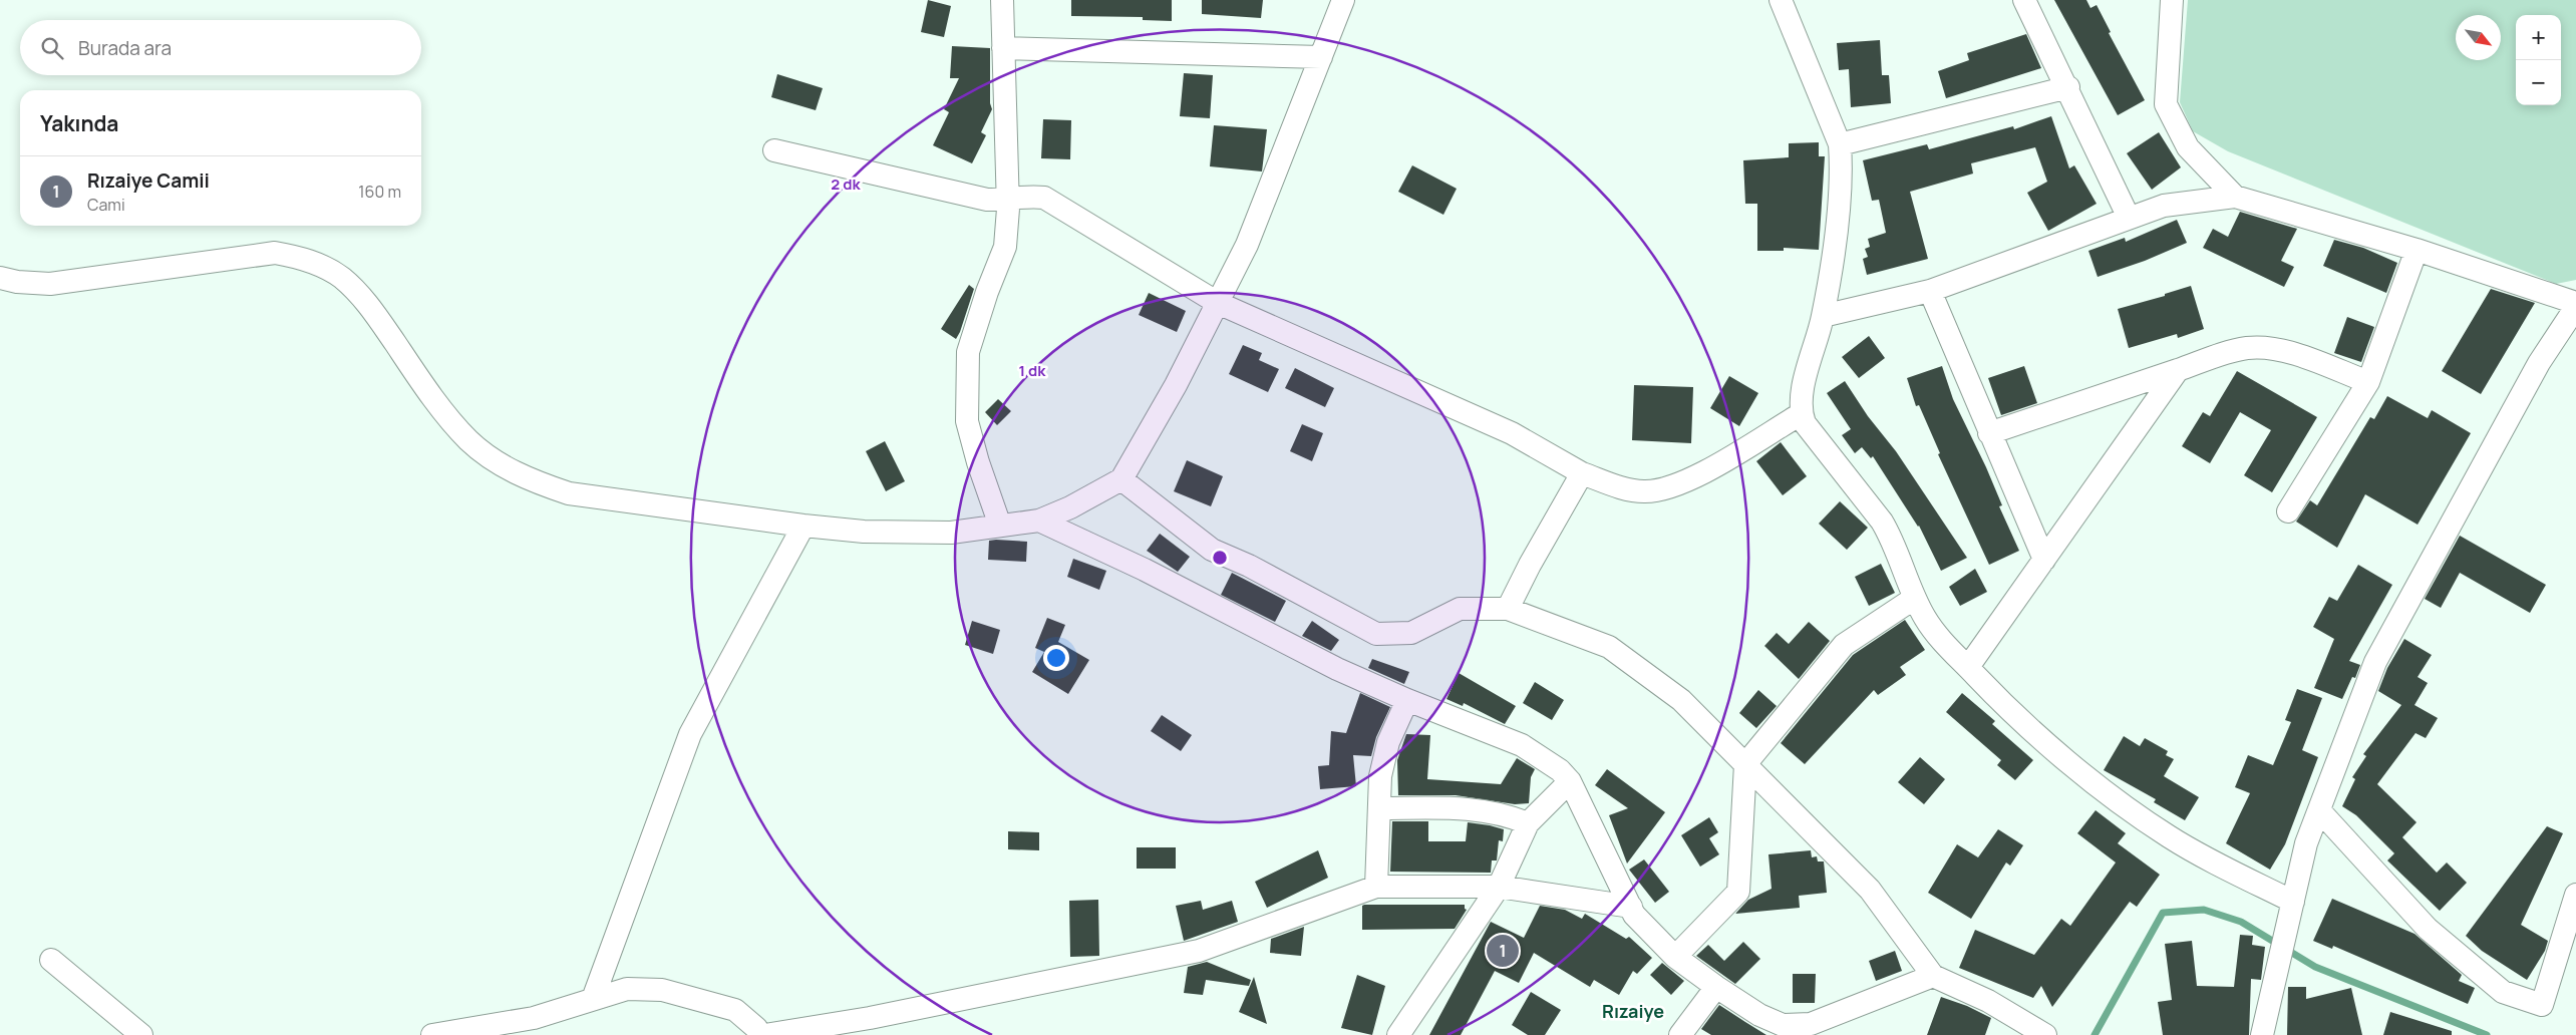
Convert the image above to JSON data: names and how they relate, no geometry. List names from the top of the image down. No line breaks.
{"districts":["Rızaiye"],"north":"bottom right","page":{"map_buttons":["+","−"],"search":"Burada ara","heading":"Yakında","list":[{"mark":"1","name":"Rızaiye Camii","note":"Cami","value":"160 m"}],"pins":"1"},"rings":["2 dk","1 dk"]}
